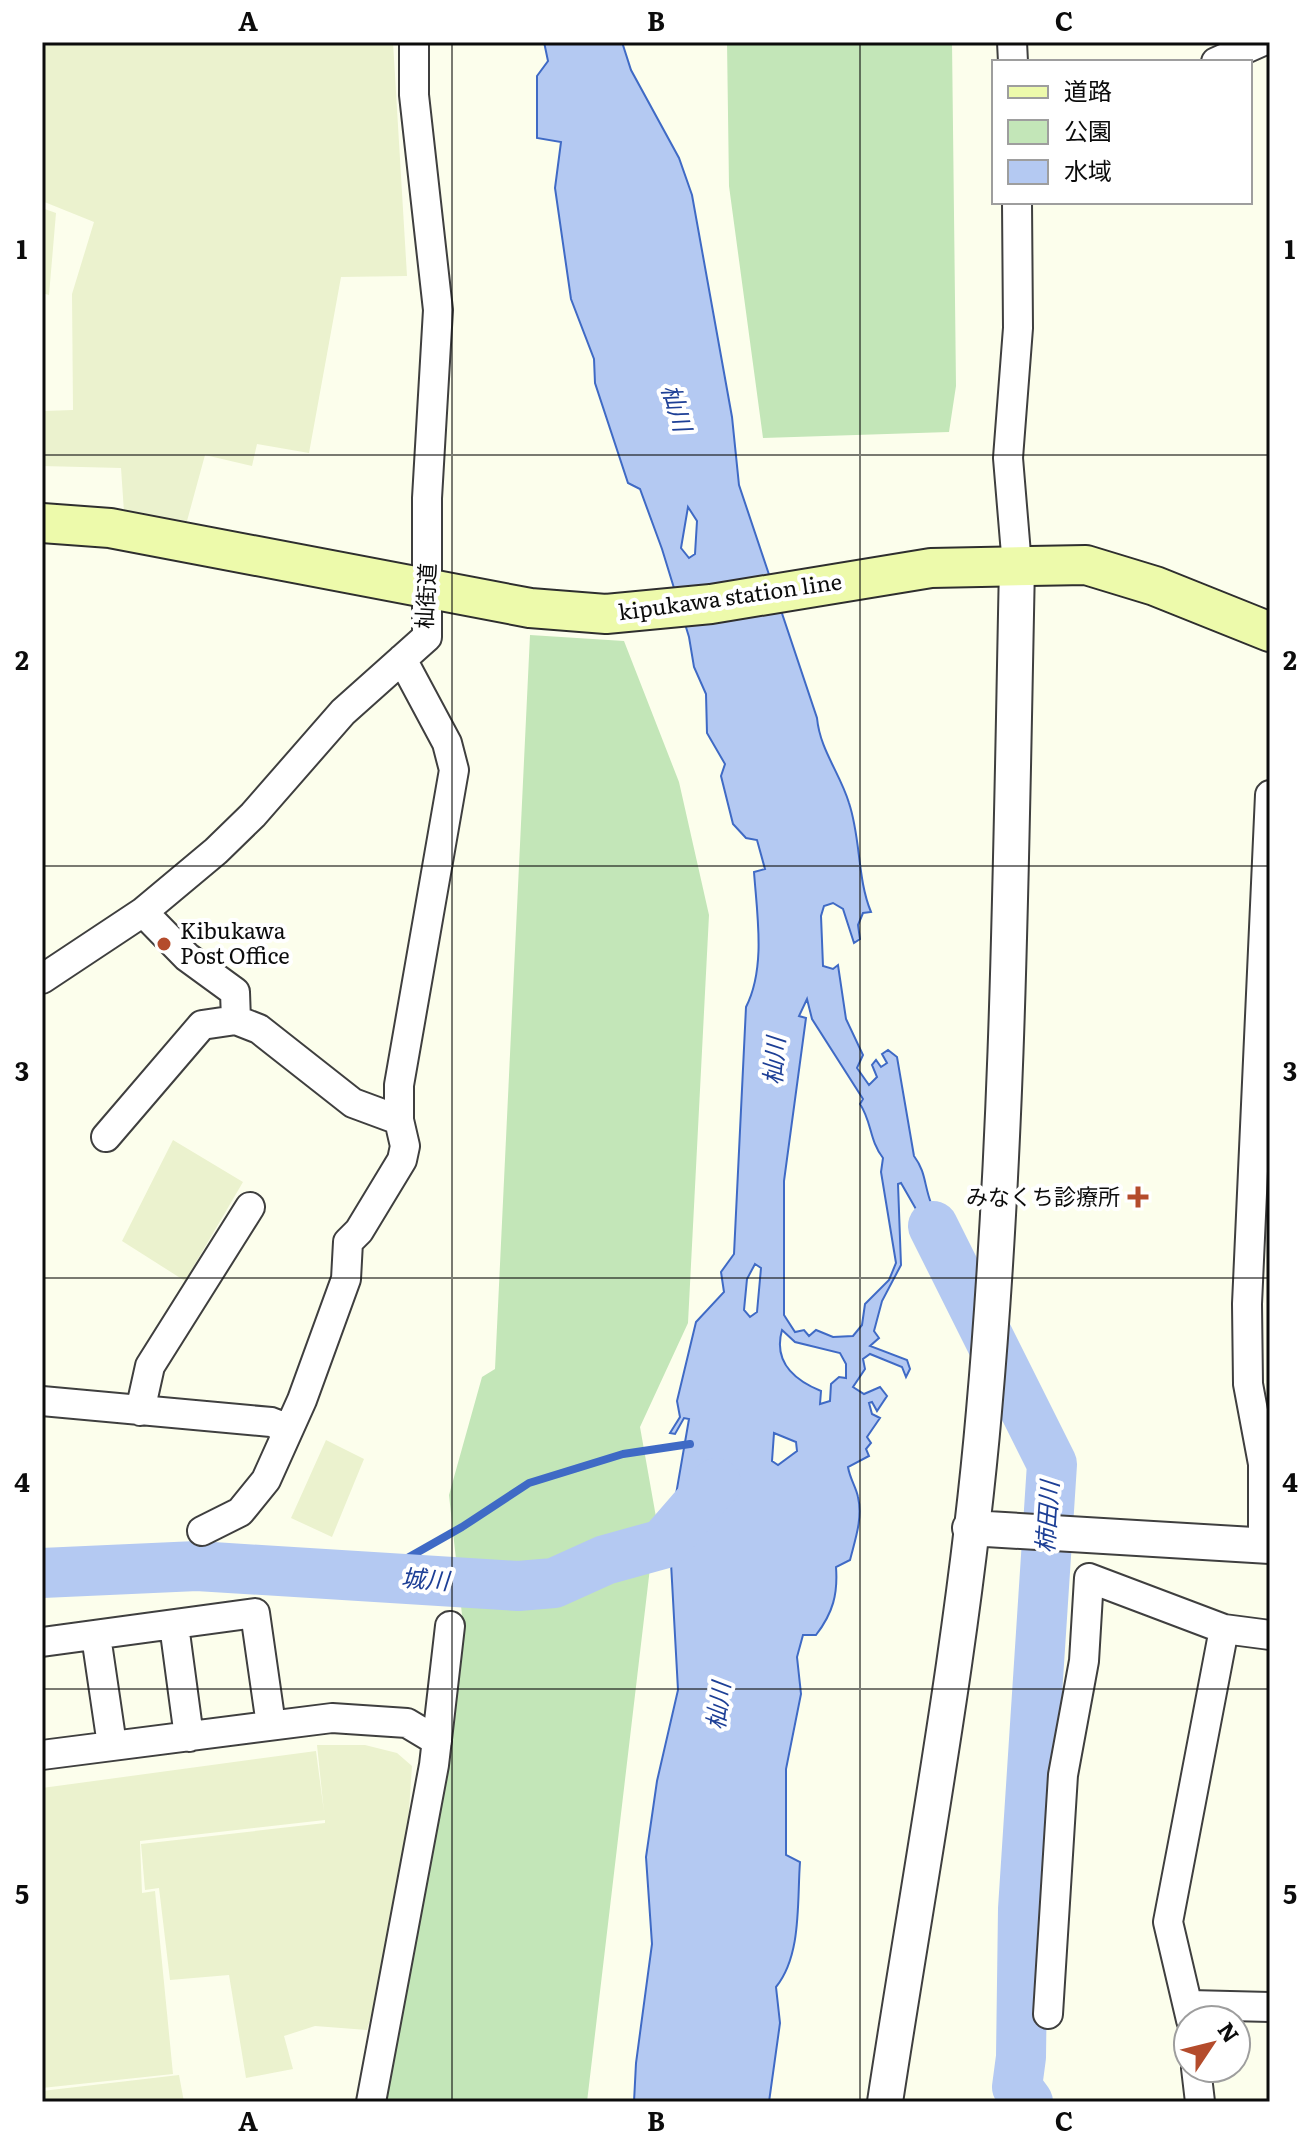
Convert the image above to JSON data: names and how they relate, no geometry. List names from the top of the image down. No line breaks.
{"streets":{"main road":["kipukawa station line"],"street":["杣街道"]},"crossings":[["杣街道","kipukawa station line"]],"water":["杣川","柿田川","城川"],"places":{"other":["Kibukawa Post Office"],"health":["みなくち診療所"]},"legend":["道路","公園","水域"],"north":"top right","grid":{"columns":["A","B","C"],"rows":["1","2","3","4","5"]}}
